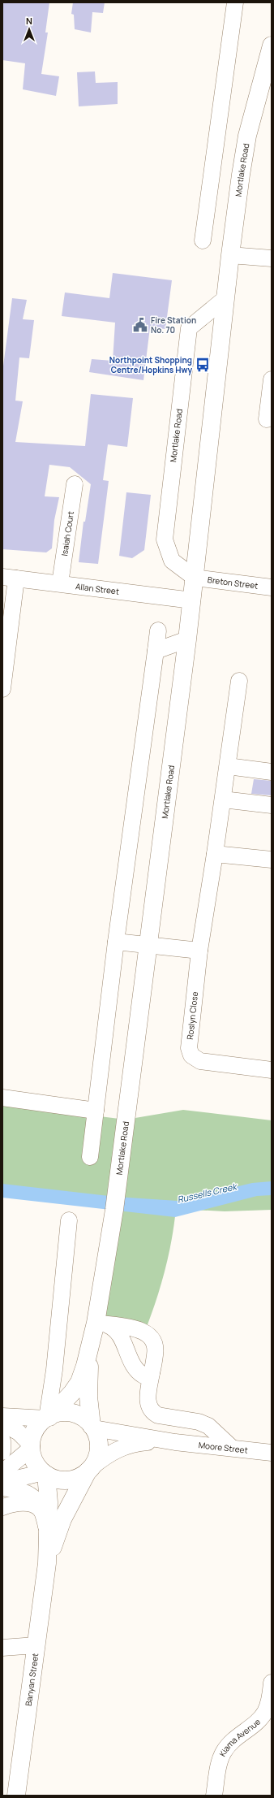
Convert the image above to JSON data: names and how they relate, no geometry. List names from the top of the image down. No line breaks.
{"streets":{"main road":["Mortlake Road","Banyan Street"],"street":["Isaiah Court","Breton Street","Allan Street","Roslyn Close","Moore Street","Kiama Avenue"]},"crossings":[["Mortlake Road","Breton Street"],["Mortlake Road","Allan Street"],["Mortlake Road","Moore Street"],["Mortlake Road","Banyan Street"],["Isaiah Court","Allan Street"],["Moore Street","Banyan Street"]],"water":["Russells Creek"],"places":{"public building":["Fire Station No. 70"],"bus stop":["Northpoint Shopping Centre/Hopkins Hwy"]},"north":"top"}
